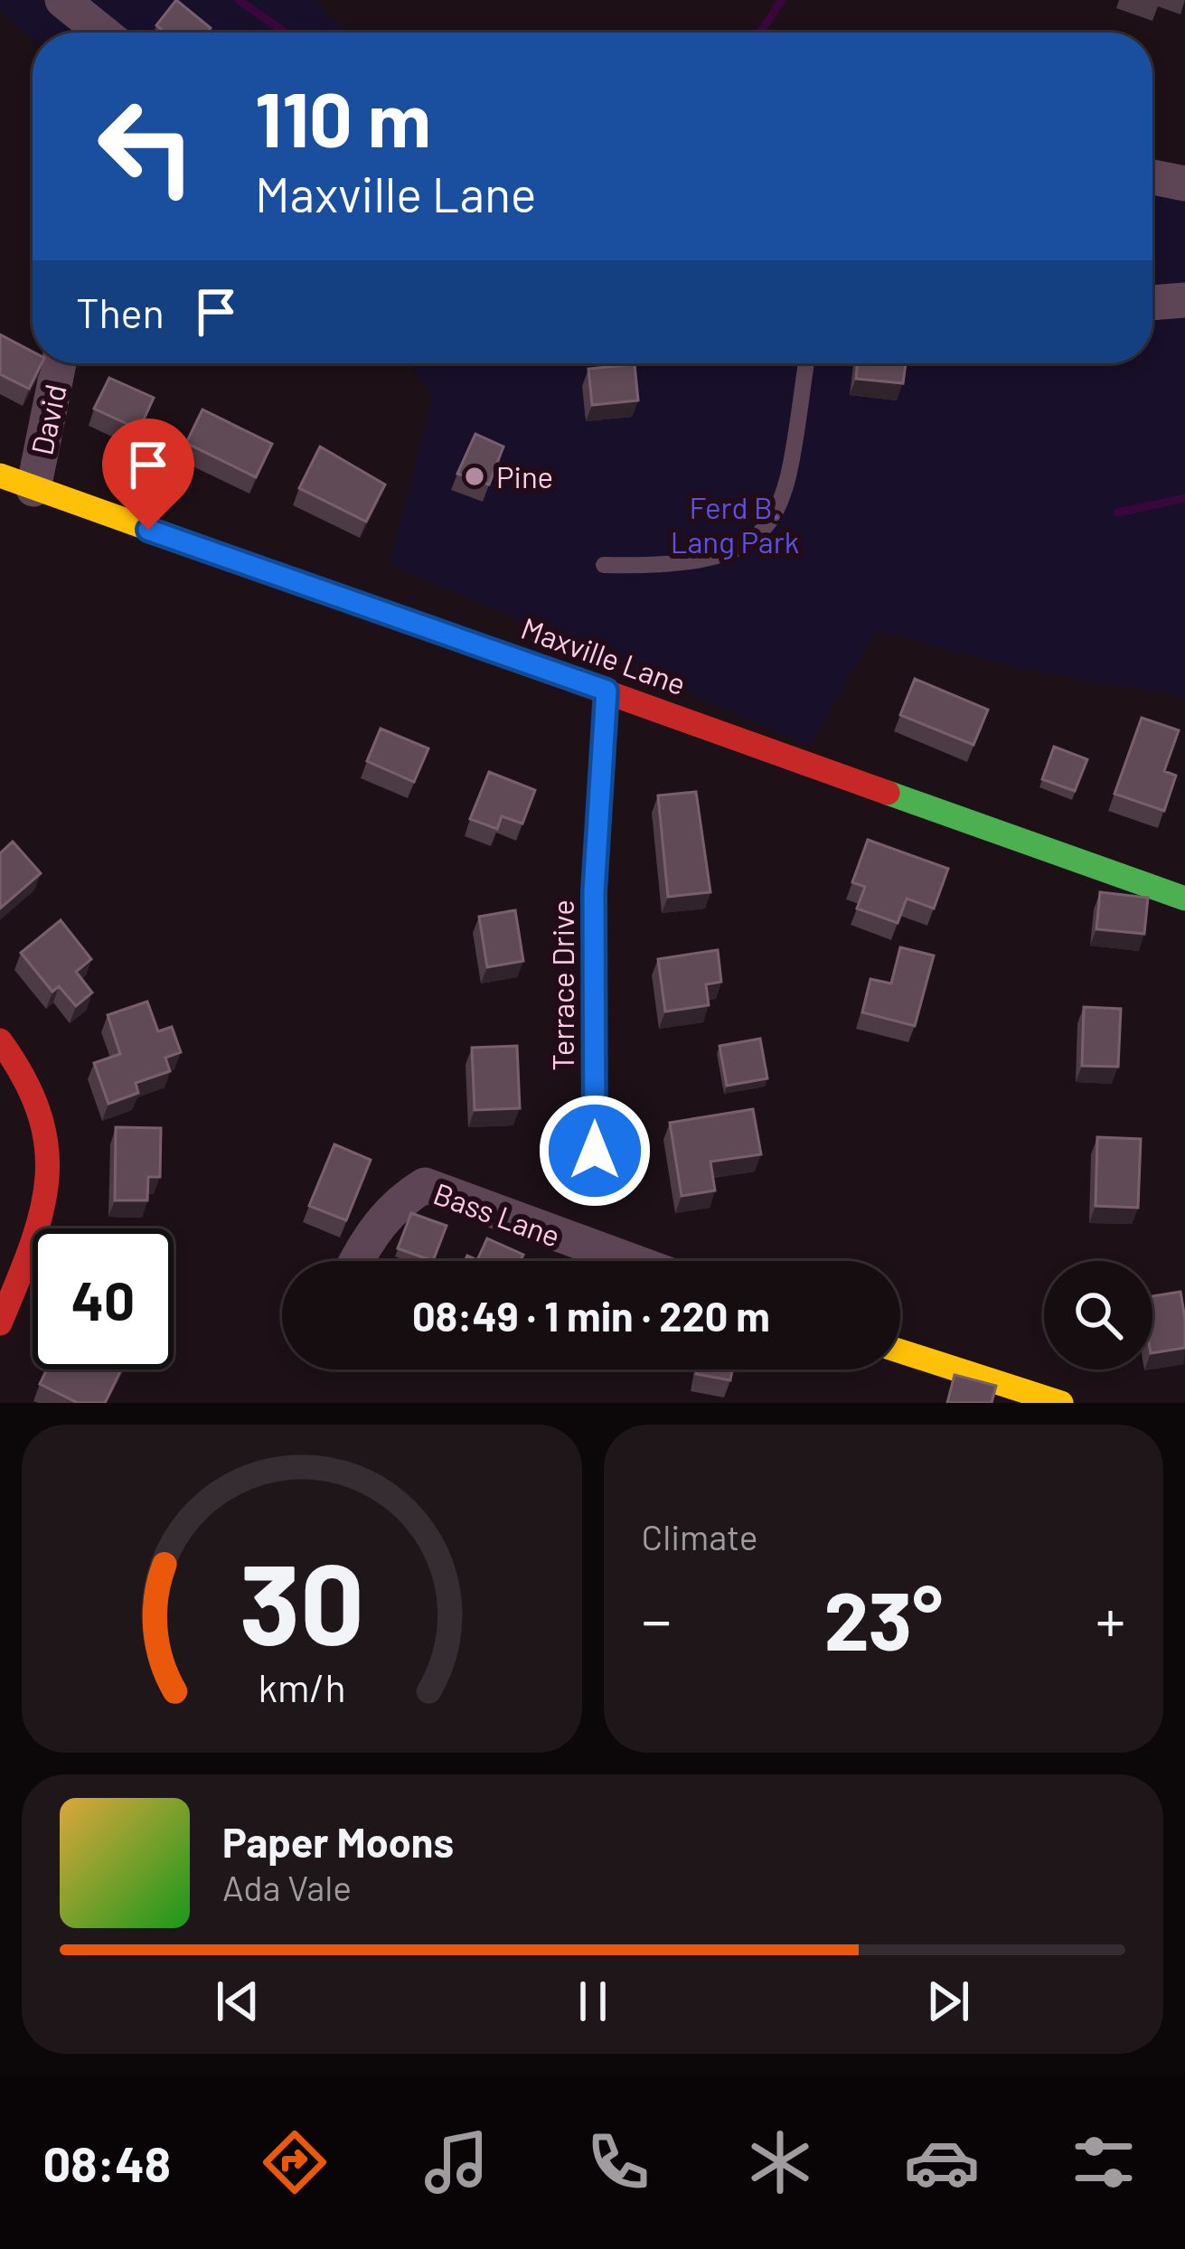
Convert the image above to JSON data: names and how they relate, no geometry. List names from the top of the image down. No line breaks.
{"streets":{"street":["David","Maxville Lane","Terrace Drive","Bass Lane"]},"crossings":[["David","Maxville Lane"],["Maxville Lane","Terrace Drive"]],"parks":["Ferd B. Lang Park"],"places":["Pine"],"page":{"turn":["110 m","Maxville Lane"],"then":"Then","limit":"40","trip":"08:49 · 1 min · 220 m","tile":"Climate","heat":["−","23°","+"],"song":["Paper Moons","Ada Vale"],"tabs":"08:48","gauge":["30","km/h"]}}
